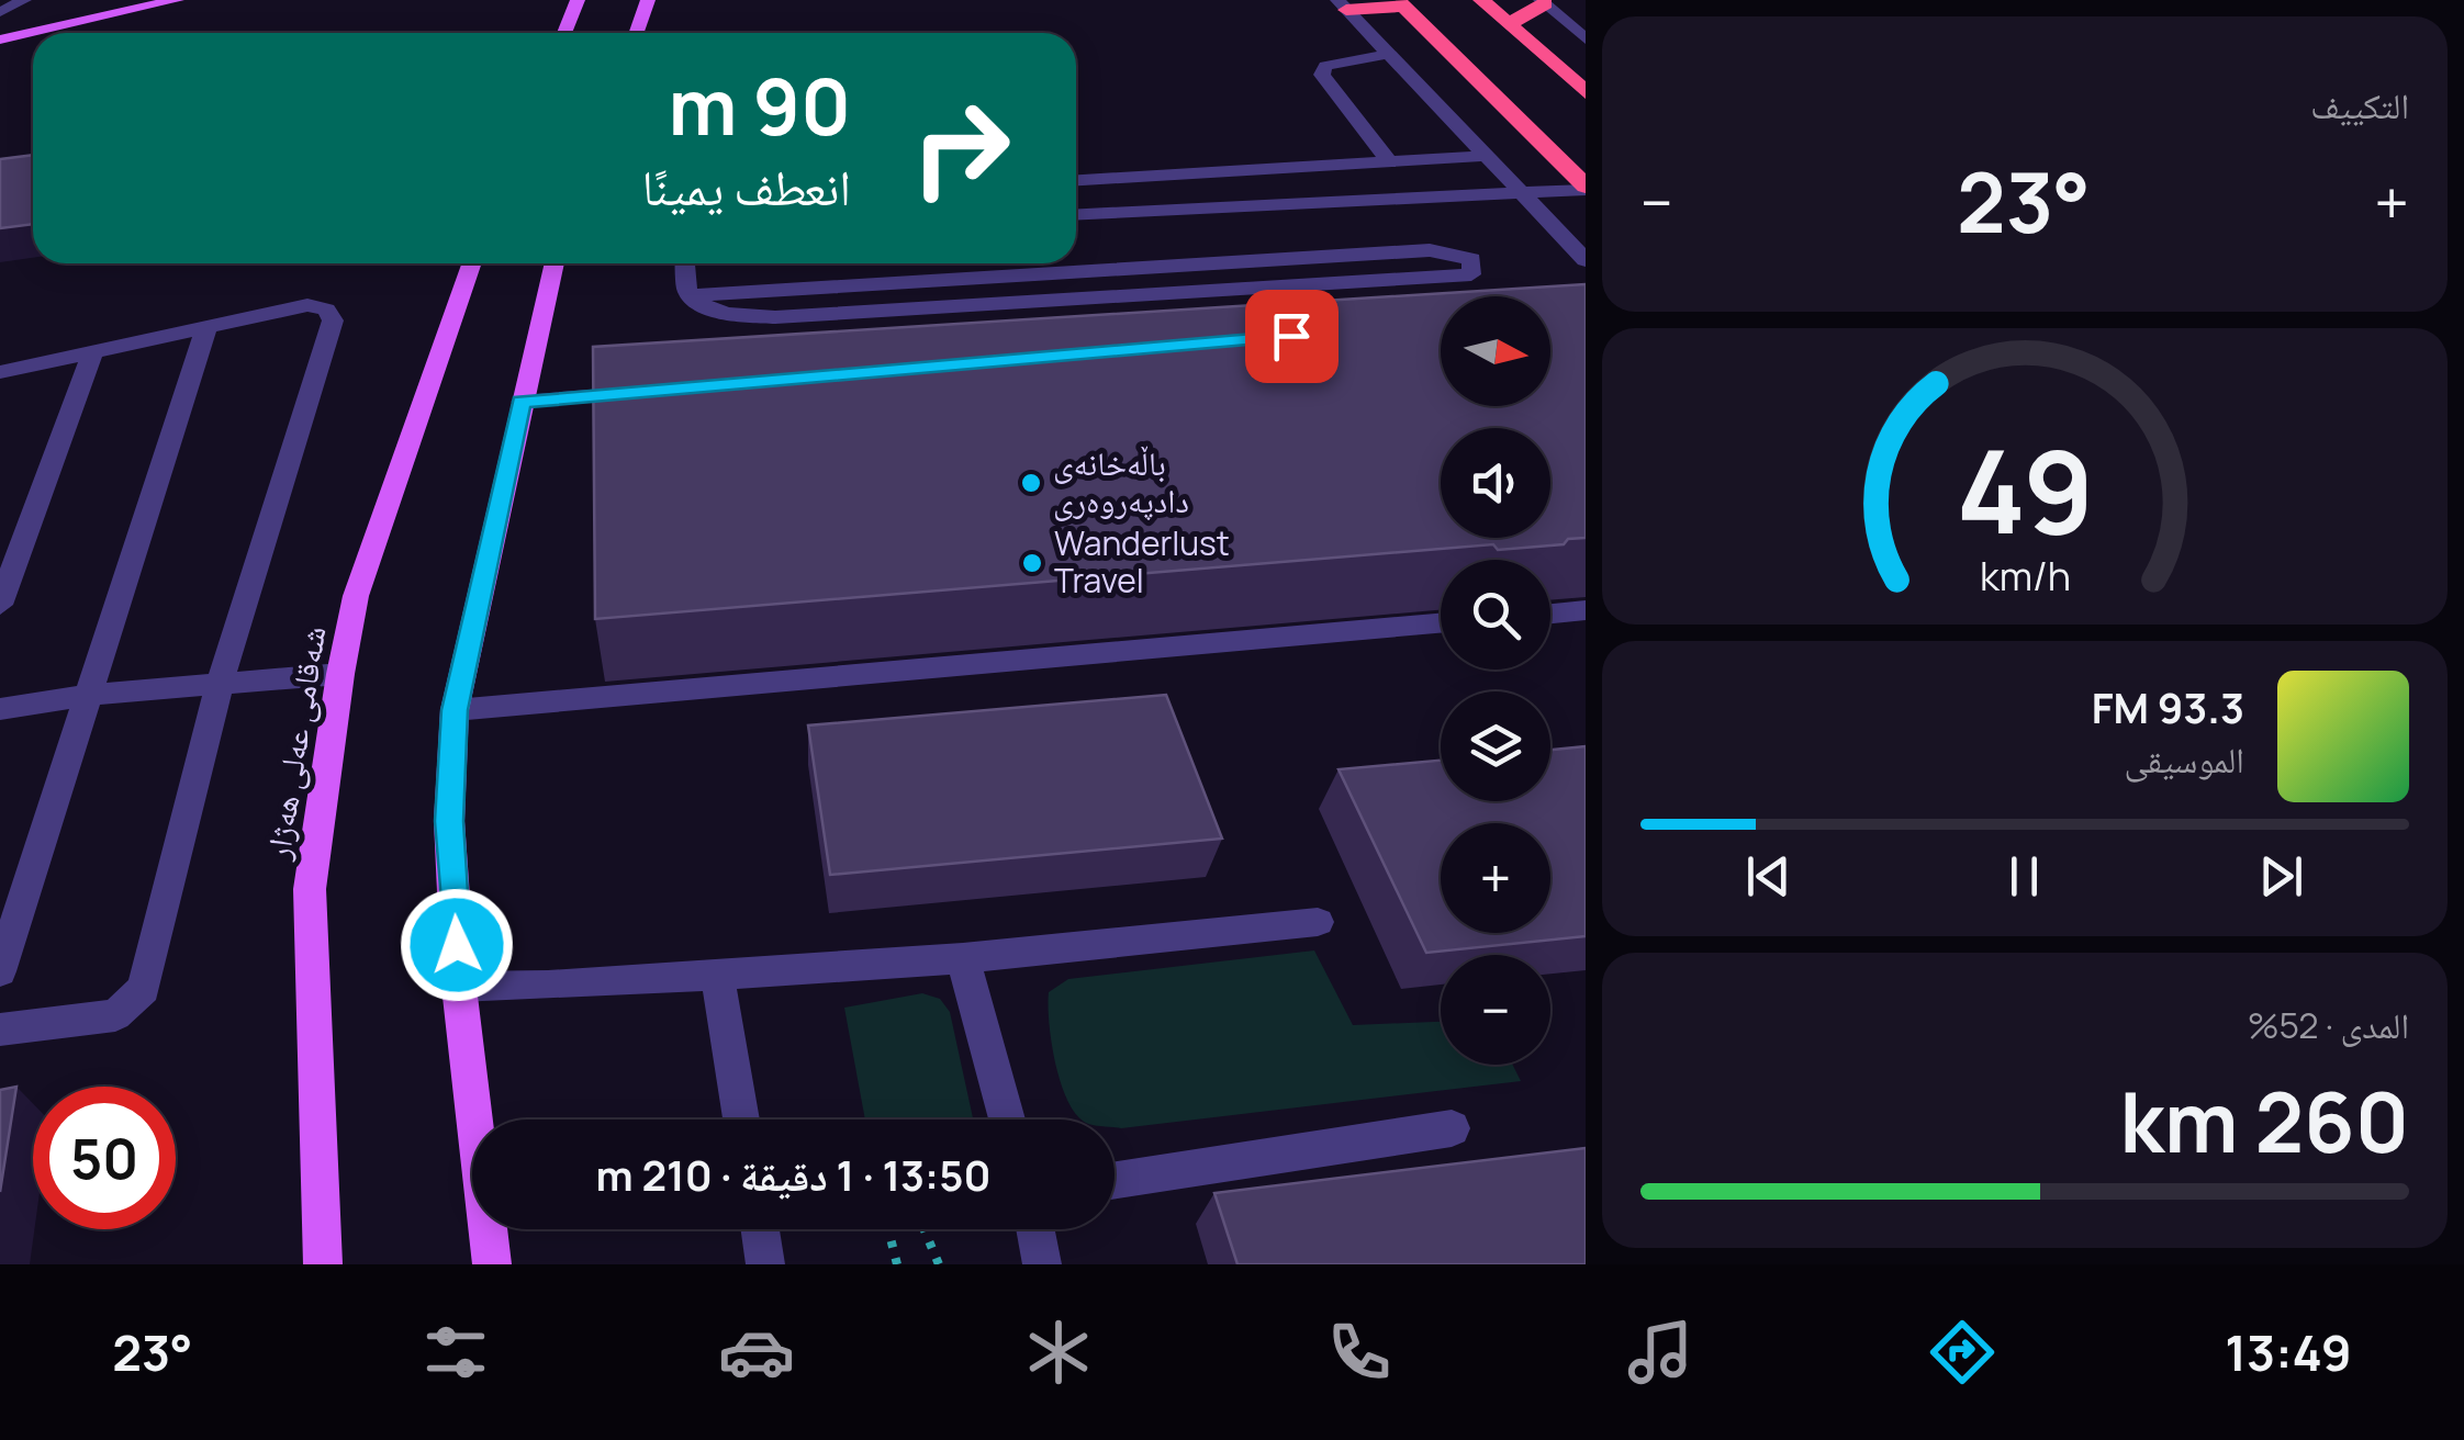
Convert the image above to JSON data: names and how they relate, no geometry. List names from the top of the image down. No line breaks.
{"streets":{"main road":["شەقامی عەلی هەژار"]},"places":["باڵەخانەی دادپەروەری","Wanderlust Travel"],"north":"right","page":{"tile":["التكييف",["المدى · 52%","260 km"]],"turn":["90 m","انعطف يمينًا"],"heat":["−","23°","+"],"map_buttons":["+","−"],"song":["93.3 FM","الموسيقى"],"limit":"50","trip":"13:50 · 1 دقيقة · 210 m","tabs":["13:49","23°"],"gauge":["49","km/h"]}}
